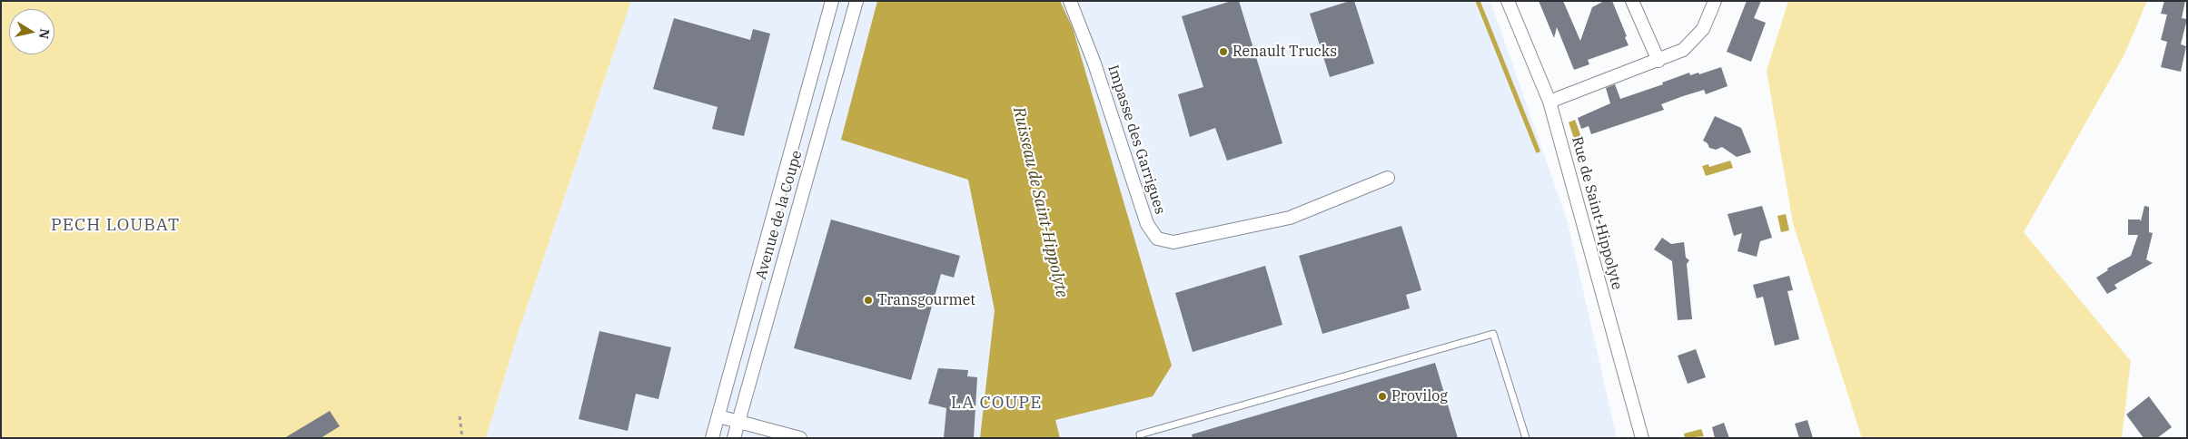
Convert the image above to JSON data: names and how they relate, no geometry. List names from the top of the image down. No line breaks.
{"streets":{"street":["Impasse des Garrigues","Rue de Saint-Hippolyte","Avenue de la Coupe"]},"districts":["PECH LOUBAT","LA COUPE"],"water":["Ruisseau de Saint-Hippolyte"],"places":["Renault Trucks","Transgourmet","Provilog"],"north":"right"}
